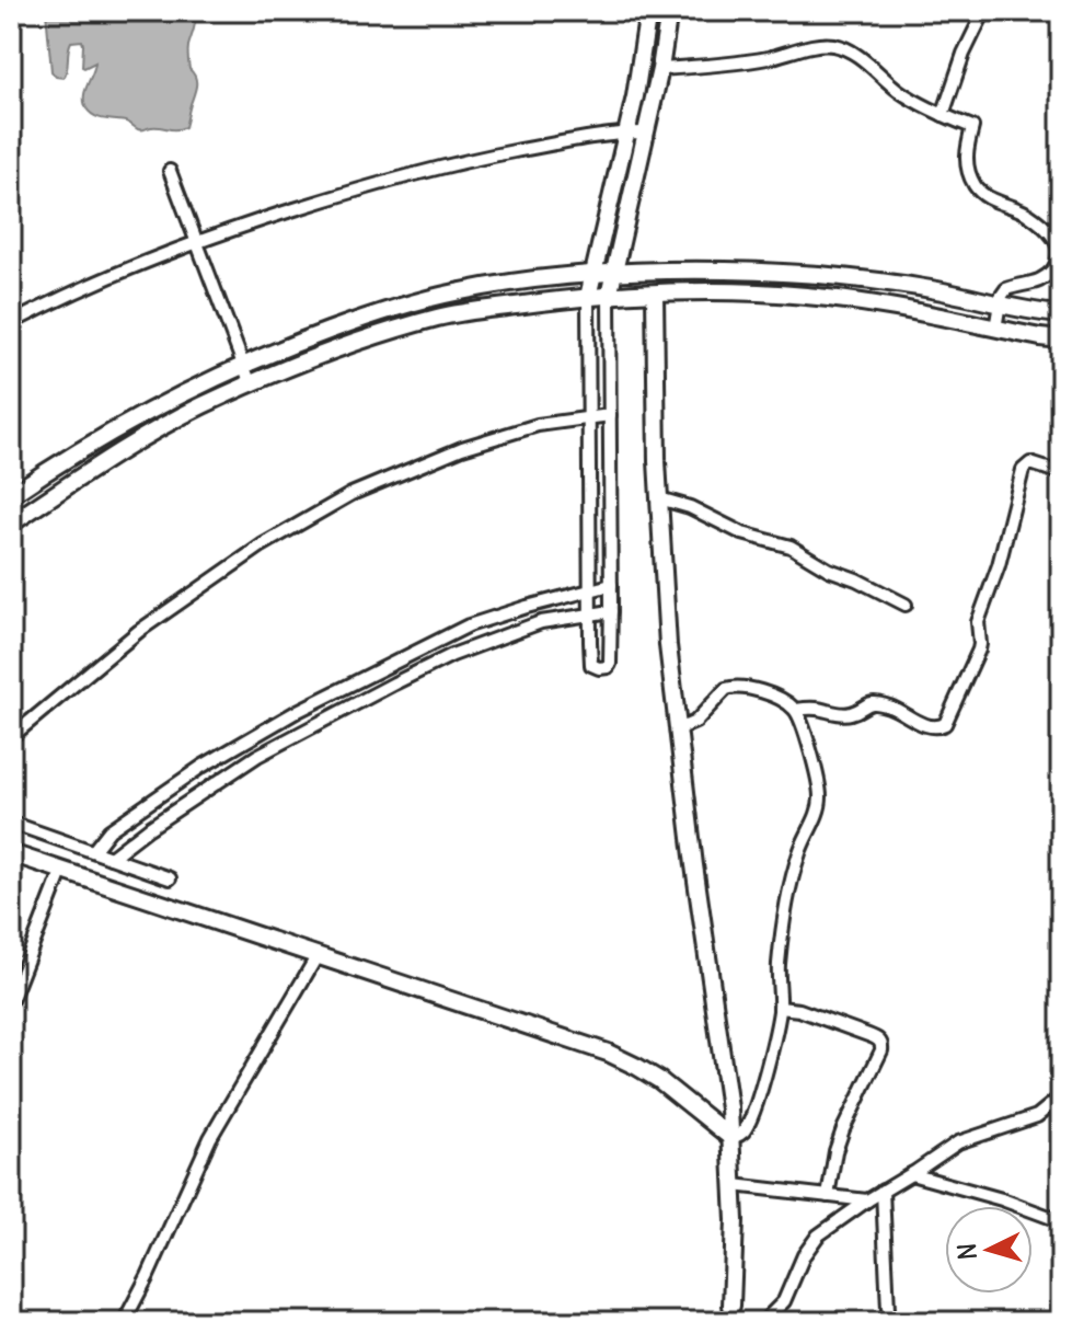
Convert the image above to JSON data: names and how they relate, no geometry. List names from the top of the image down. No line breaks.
{"north":"left"}
